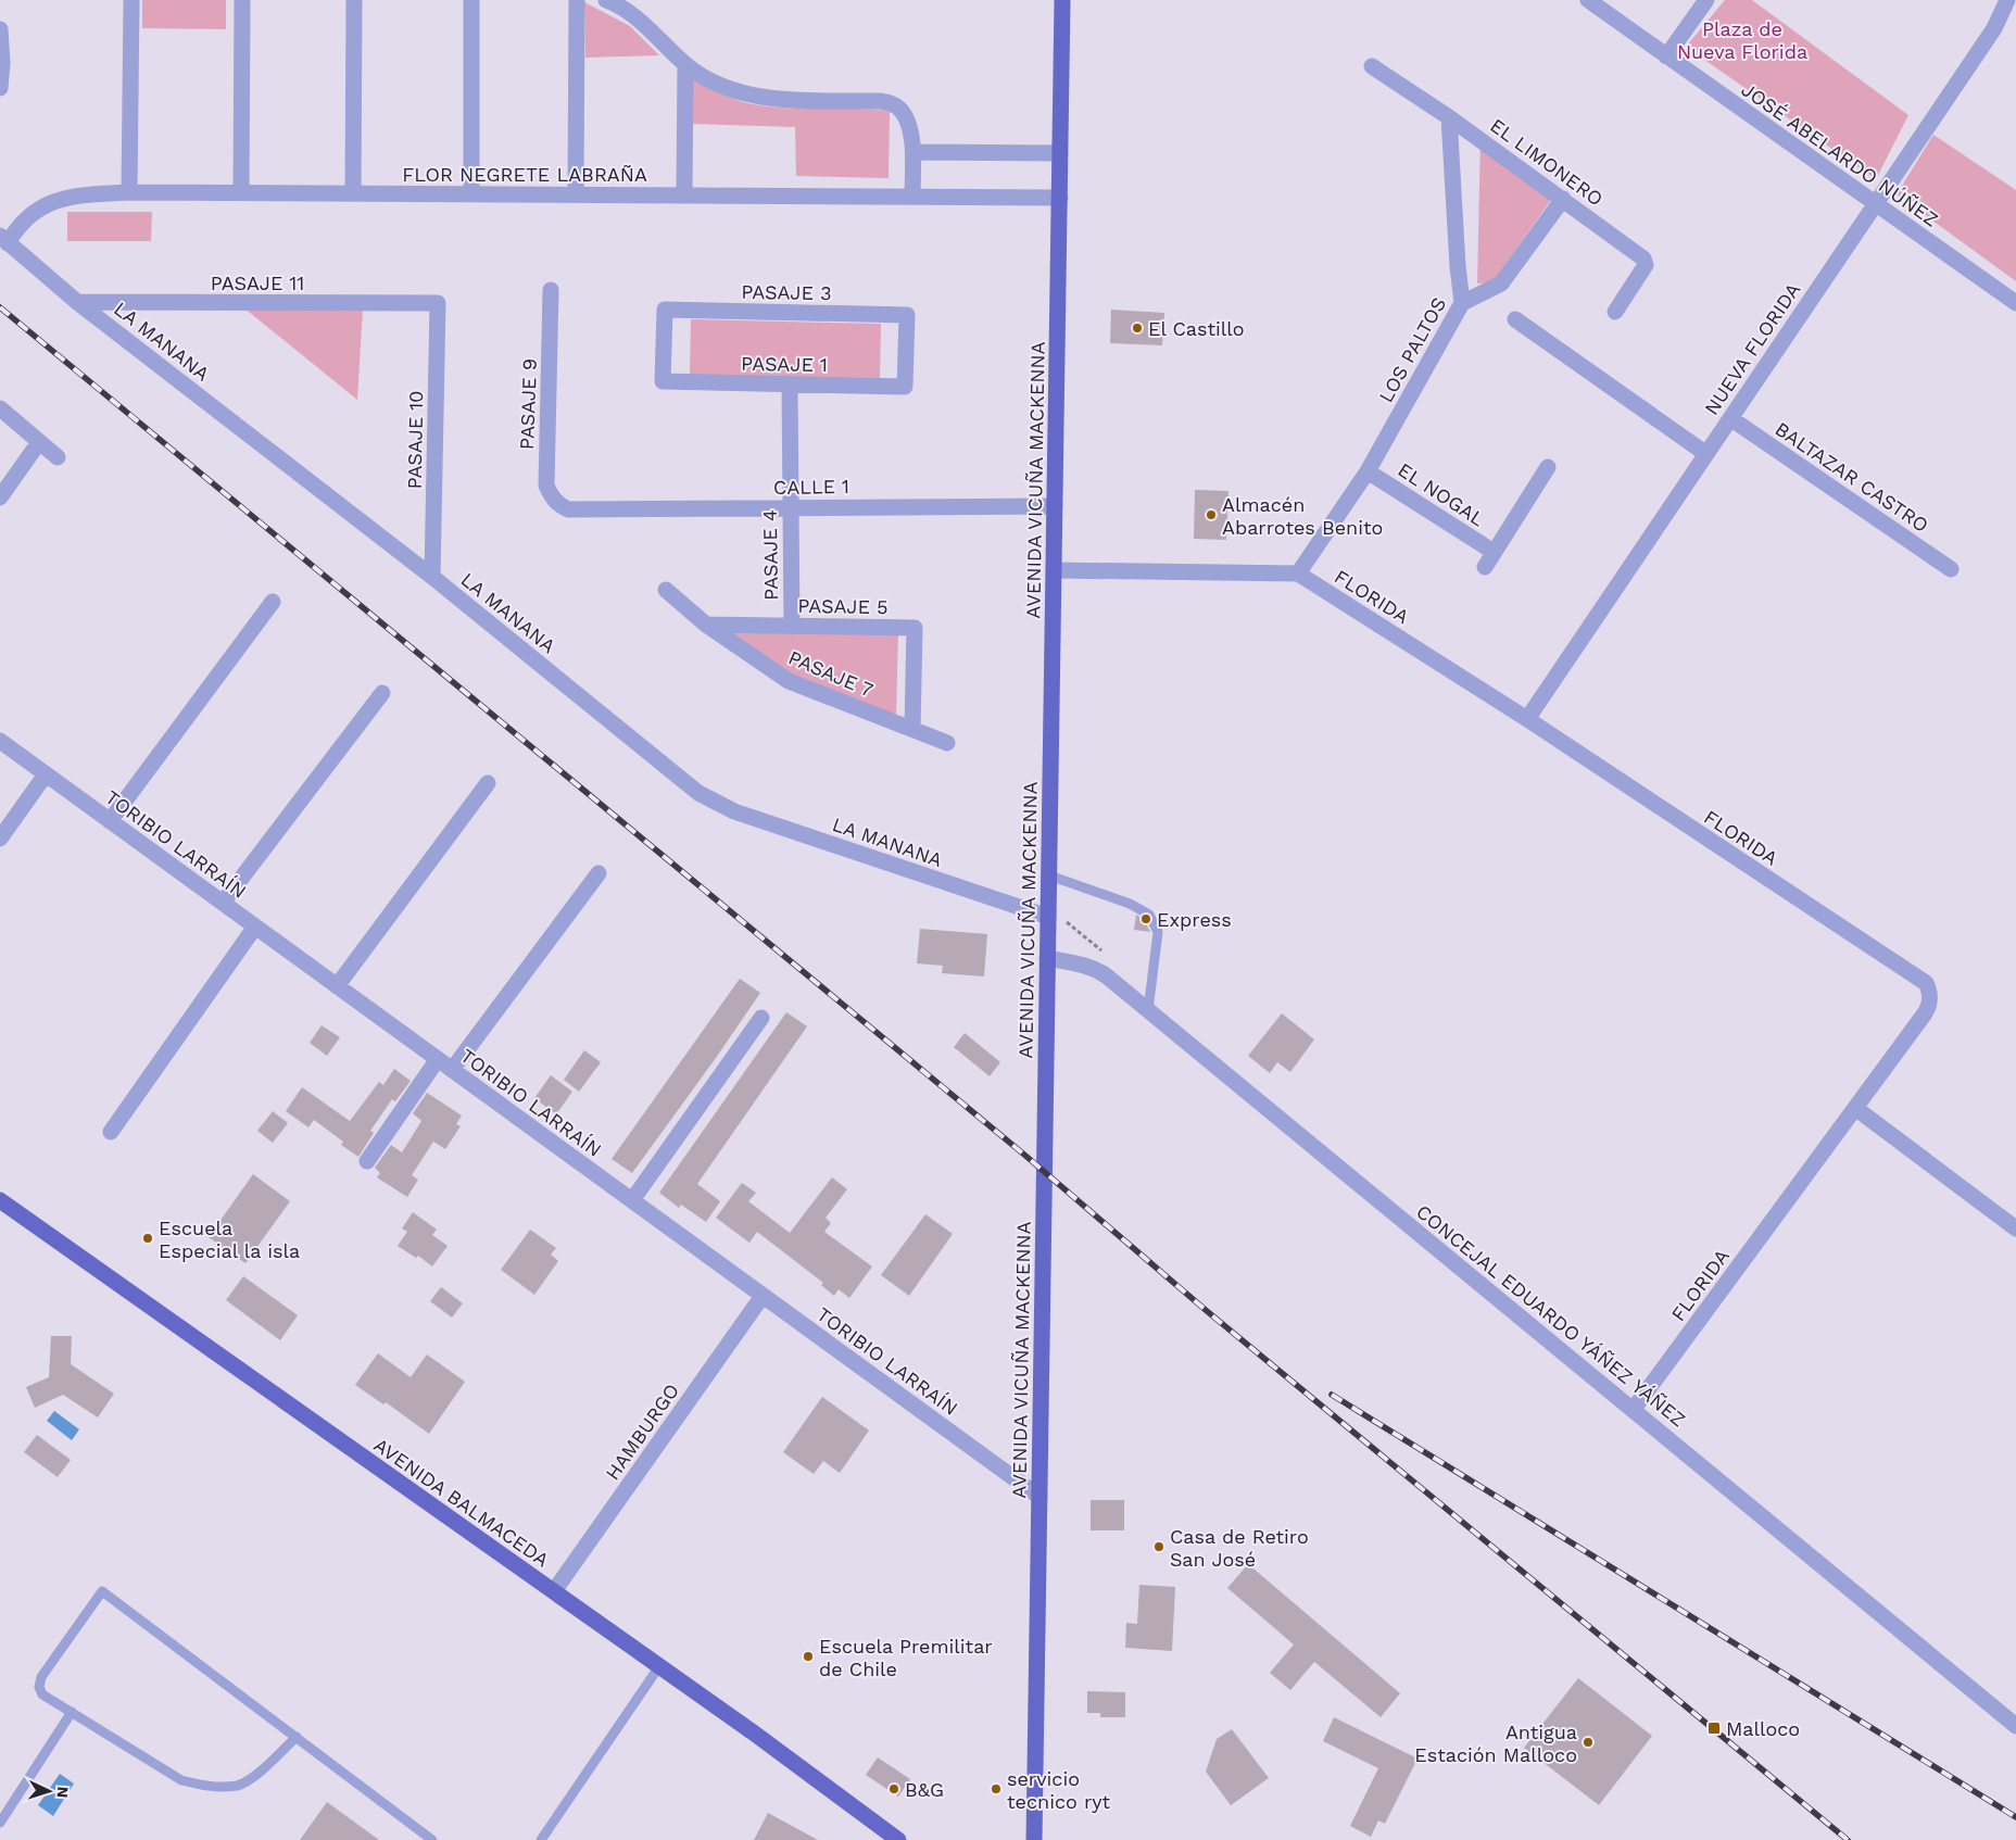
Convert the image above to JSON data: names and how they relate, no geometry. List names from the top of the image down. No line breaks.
{"streets":{"main road":["AVENIDA VICUÑA MACKENNA","AVENIDA BALMACEDA"],"street":["JOSÉ ABELARDO NÚÑEZ","EL LIMONERO","FLOR NEGRETE LABRAÑA","PASAJE 11","PASAJE 3","LA MANANA","NUEVA FLORIDA","LOS PALTOS","PASAJE 1","PASAJE 9","PASAJE 10","BALTAZAR CASTRO","CALLE 1","EL NOGAL","PASAJE 4","FLORIDA","PASAJE 5","PASAJE 7","TORIBIO LARRAÍN","CONCEJAL EDUARDO YÁÑEZ YÁÑEZ","HAMBURGO"]},"crossings":[["JOSÉ ABELARDO NÚÑEZ","NUEVA FLORIDA"],["EL LIMONERO","LOS PALTOS"],["FLOR NEGRETE LABRAÑA","LA MANANA"],["FLOR NEGRETE LABRAÑA","AVENIDA VICUÑA MACKENNA"],["PASAJE 11","LA MANANA"],["PASAJE 11","PASAJE 10"],["PASAJE 3","PASAJE 1"],["LA MANANA","PASAJE 10"],["LA MANANA","AVENIDA VICUÑA MACKENNA"],["NUEVA FLORIDA","BALTAZAR CASTRO"],["NUEVA FLORIDA","FLORIDA"],["LOS PALTOS","EL NOGAL"],["LOS PALTOS","FLORIDA"],["PASAJE 1","PASAJE 4"],["PASAJE 9","CALLE 1"],["AVENIDA VICUÑA MACKENNA","CALLE 1"],["AVENIDA VICUÑA MACKENNA","TORIBIO LARRAÍN"],["AVENIDA VICUÑA MACKENNA","CONCEJAL EDUARDO YÁÑEZ YÁÑEZ"],["CALLE 1","PASAJE 4"],["PASAJE 4","PASAJE 5"],["FLORIDA","CONCEJAL EDUARDO YÁÑEZ YÁÑEZ"],["PASAJE 5","PASAJE 7"],["TORIBIO LARRAÍN","HAMBURGO"],["HAMBURGO","AVENIDA BALMACEDA"]],"parks":["Plaza de Nueva Florida"],"places":{"other":["El Castillo","Almacén Abarrotes Benito","Express","Escuela Especial la isla","Casa de Retiro San José","Escuela Premilitar de Chile","Antigua Estación Malloco","B&G","servicio tecnico ryt"],"transit":["Malloco"]},"north":"right"}
